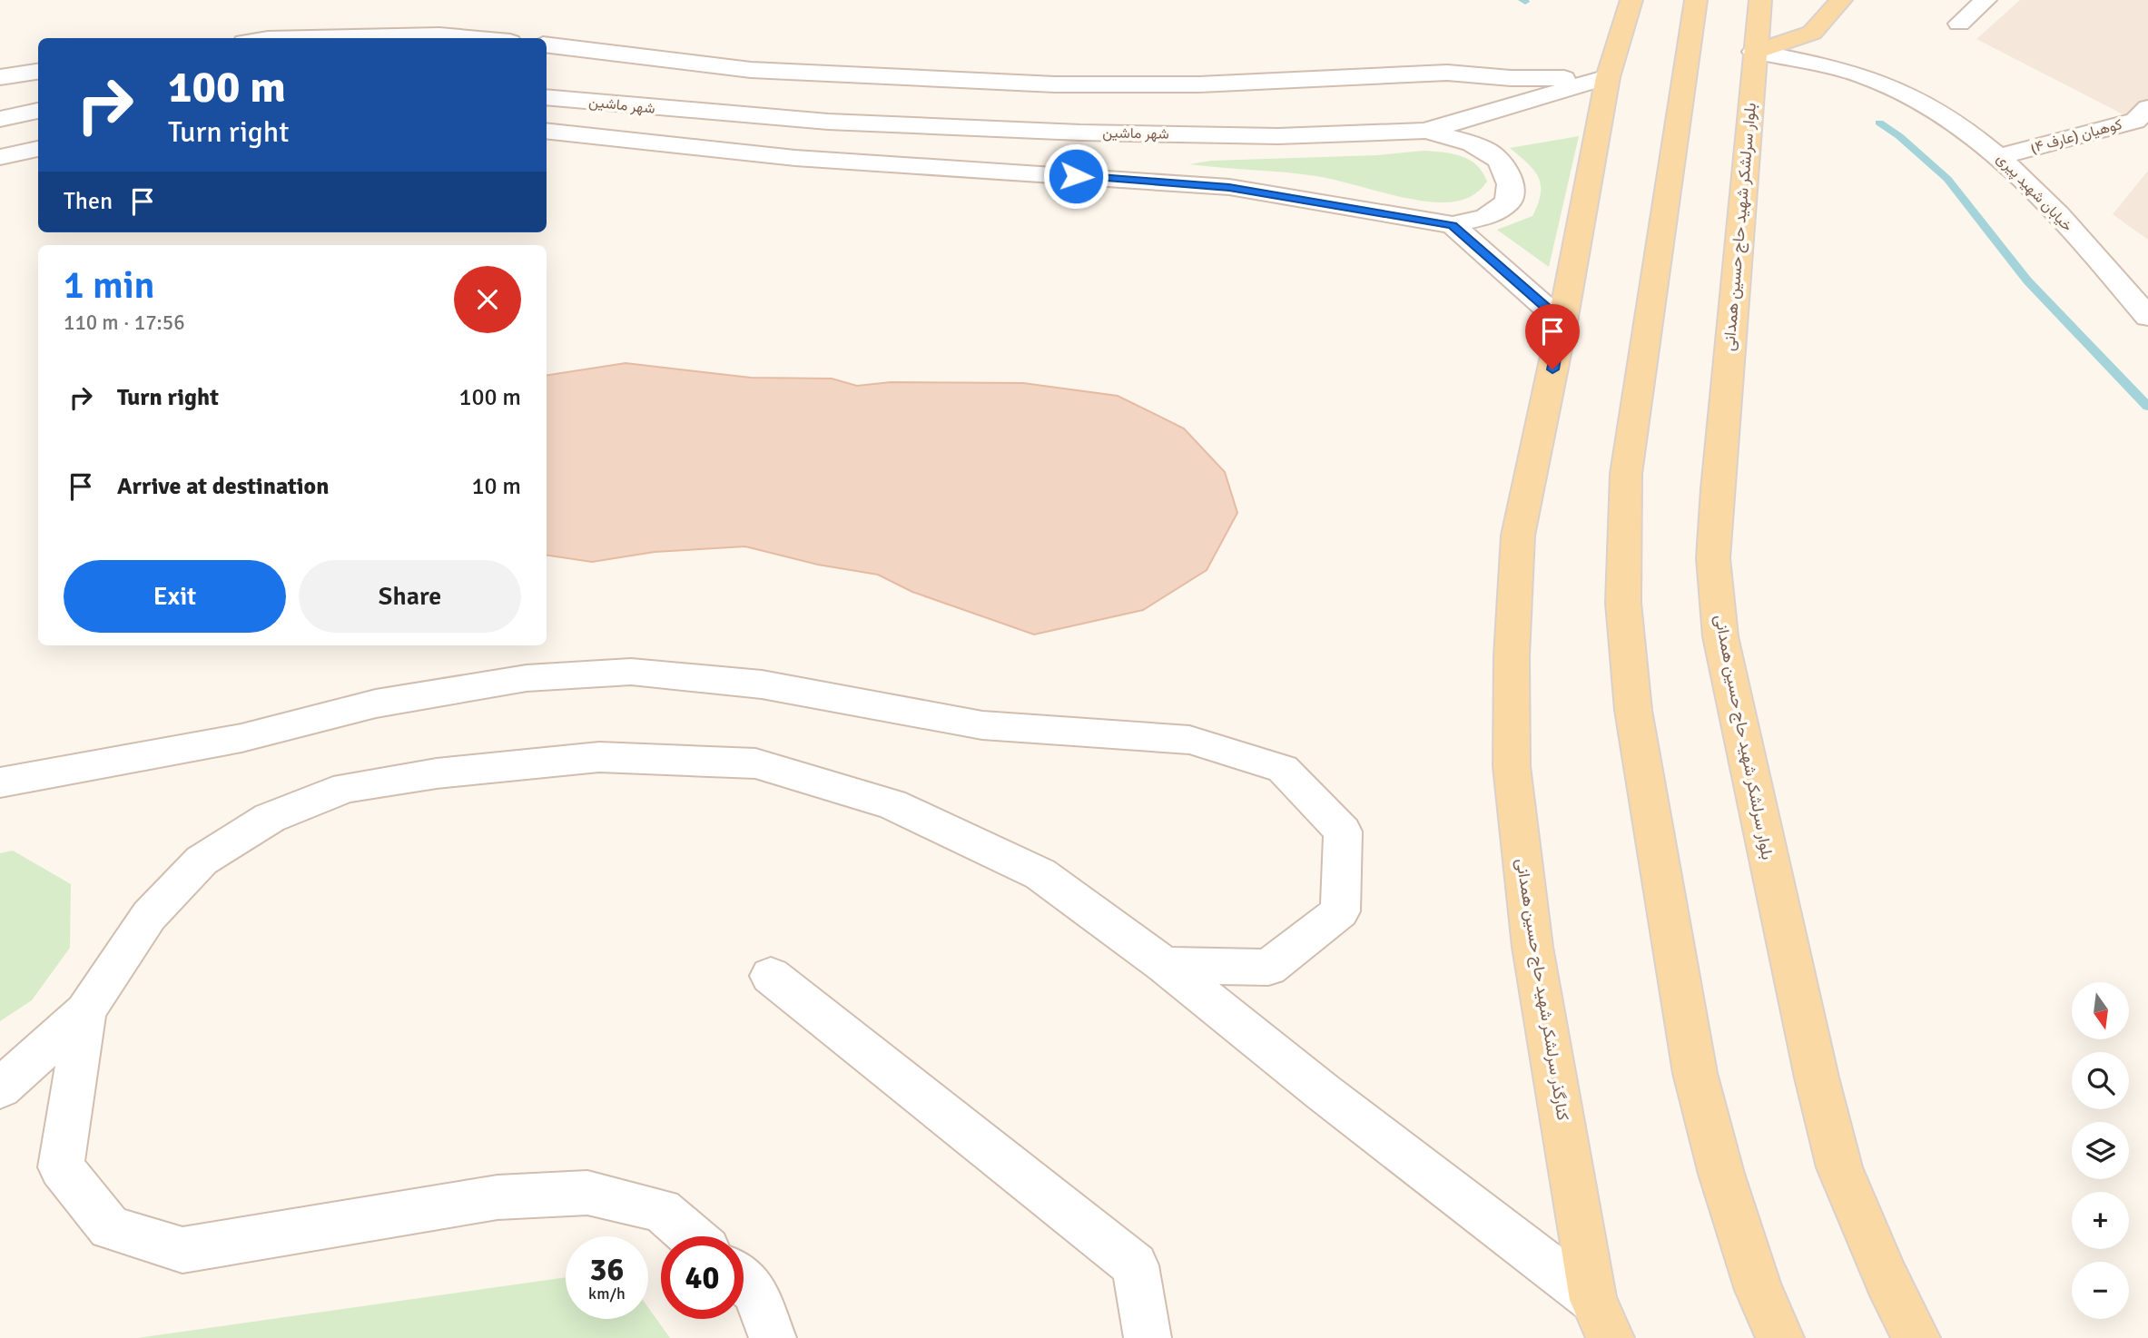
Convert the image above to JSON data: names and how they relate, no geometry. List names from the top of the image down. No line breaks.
{"streets":{"main road":["بلوار سرلشکر شهید حاج حسین همدانی","کنارگذر سرلشکر شهید حاج حسین همدانی"],"street":["شهر ماشین","کوهیان (عارف ۴)","خیابان شهید پیری"]},"crossings":[["شهر ماشین","کنارگذر سرلشکر شهید حاج حسین همدانی"],["کوهیان (عارف ۴)","خیابان شهید پیری"],["خیابان شهید پیری","بلوار سرلشکر شهید حاج حسین همدانی"]],"north":"bottom","page":{"turn":["100 m","Turn right"],"then":"Then","heading":["1 min","110 m · 17:56"],"list":[{"name":"Turn right","value":"100 m"},{"name":"Arrive at destination","value":"10 m"}],"buttons":["Exit","Share"],"map_buttons":["+","−"],"speed":"36 km/h","limit":"40"}}
